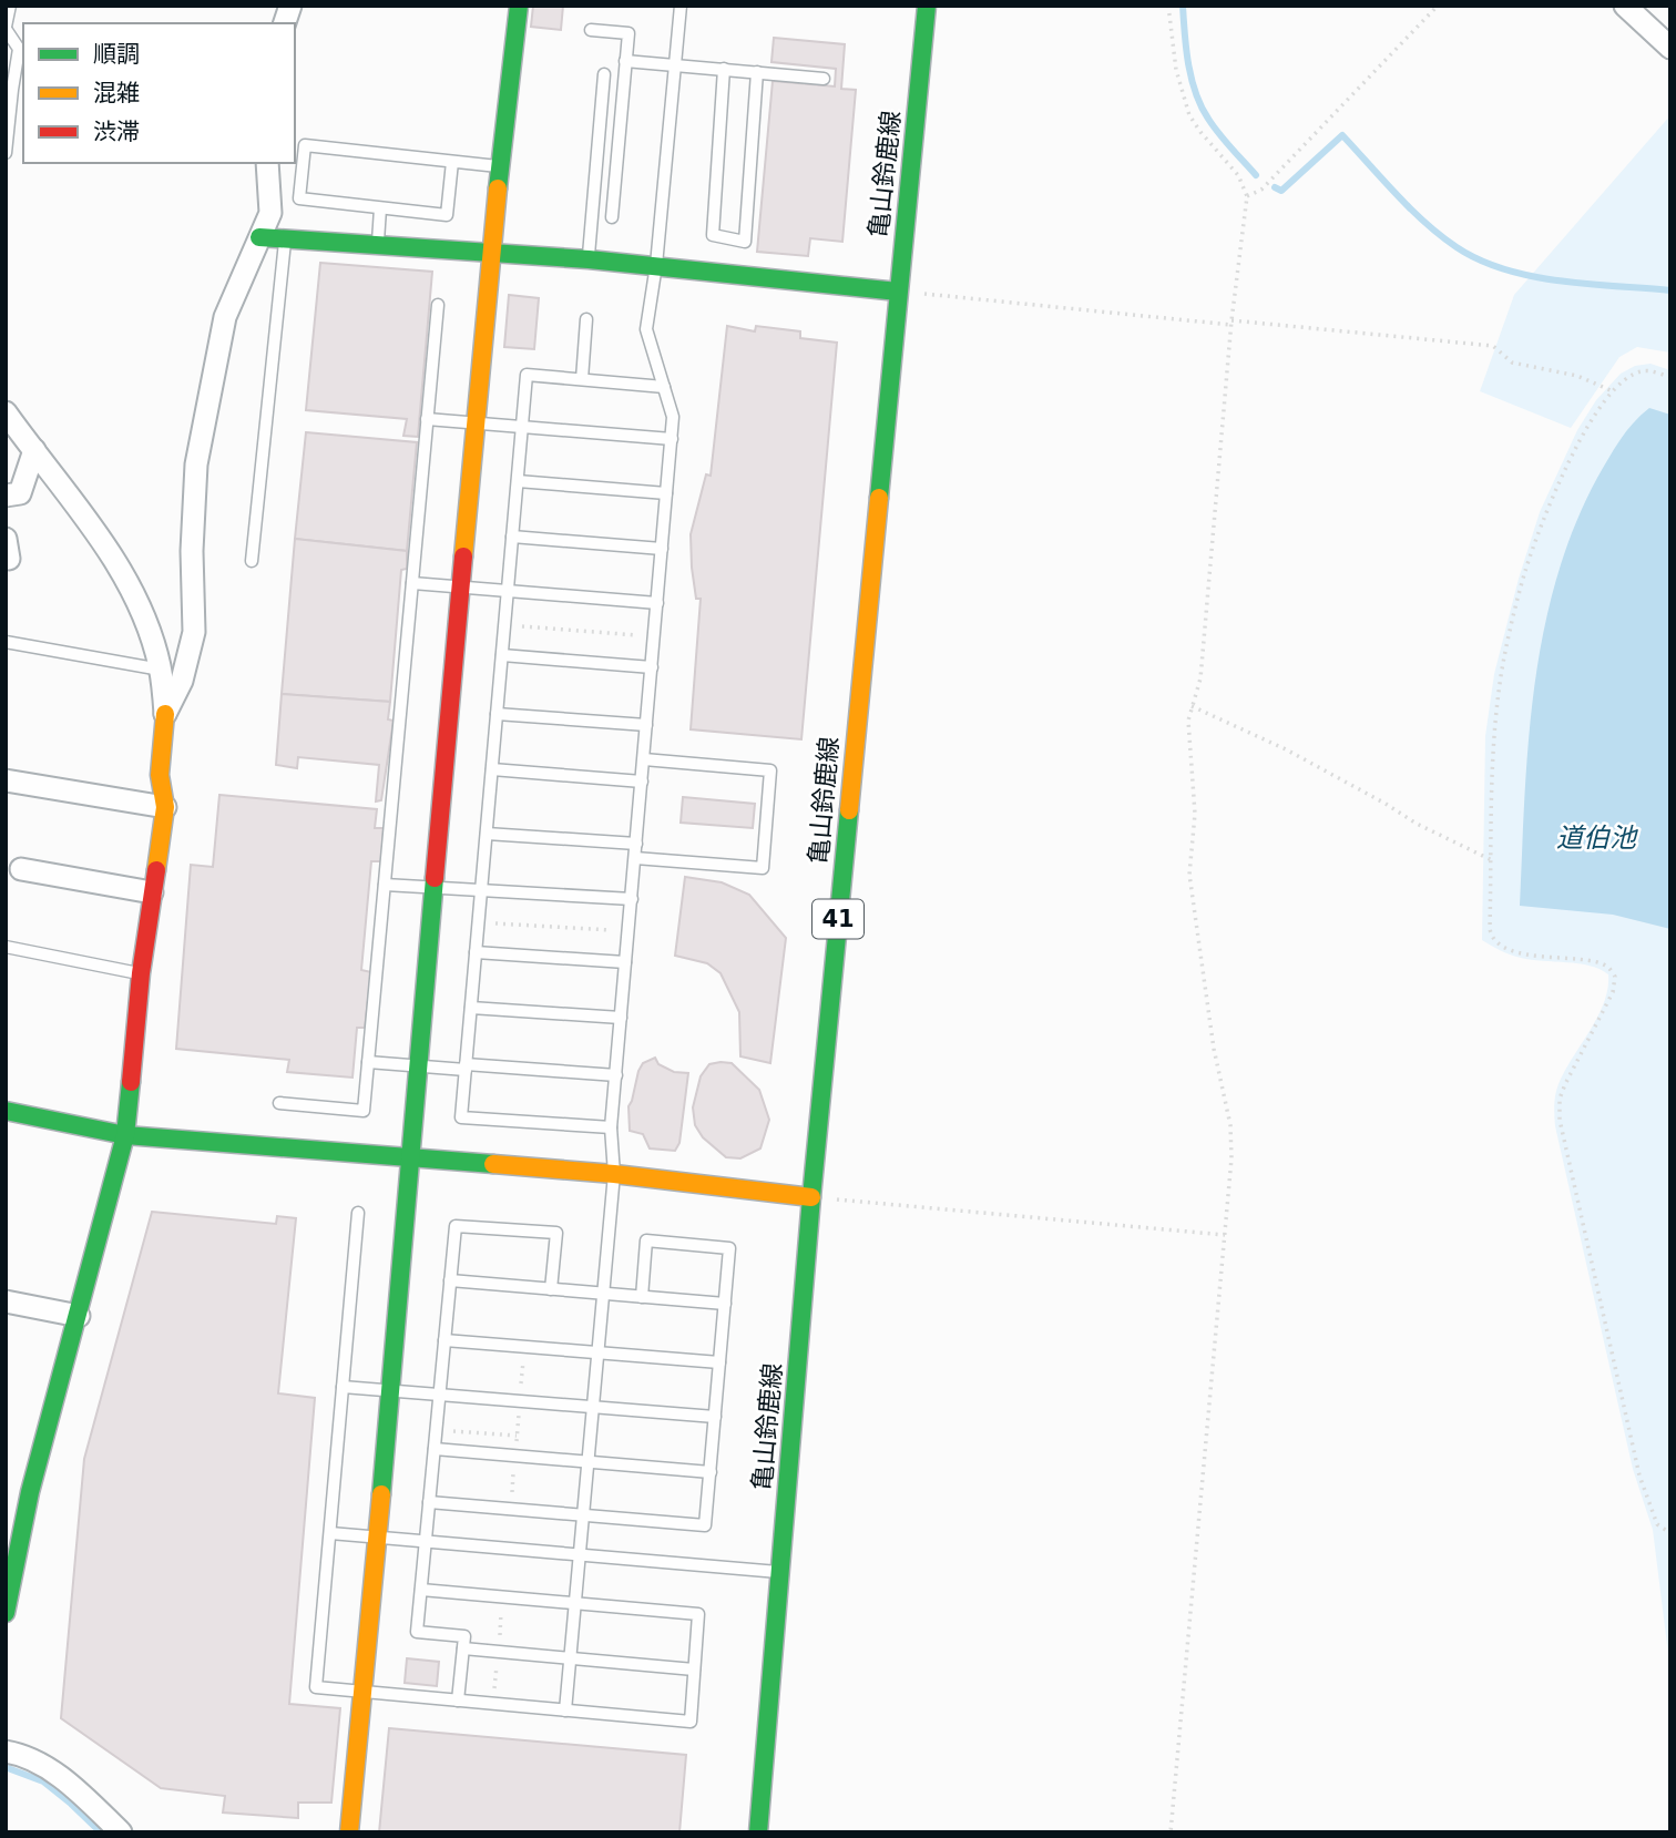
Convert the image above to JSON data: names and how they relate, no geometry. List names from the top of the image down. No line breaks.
{"streets":{"street":["亀山鈴鹿線","41"]},"water":["道伯池"],"legend":["順調","混雑","渋滞"]}
